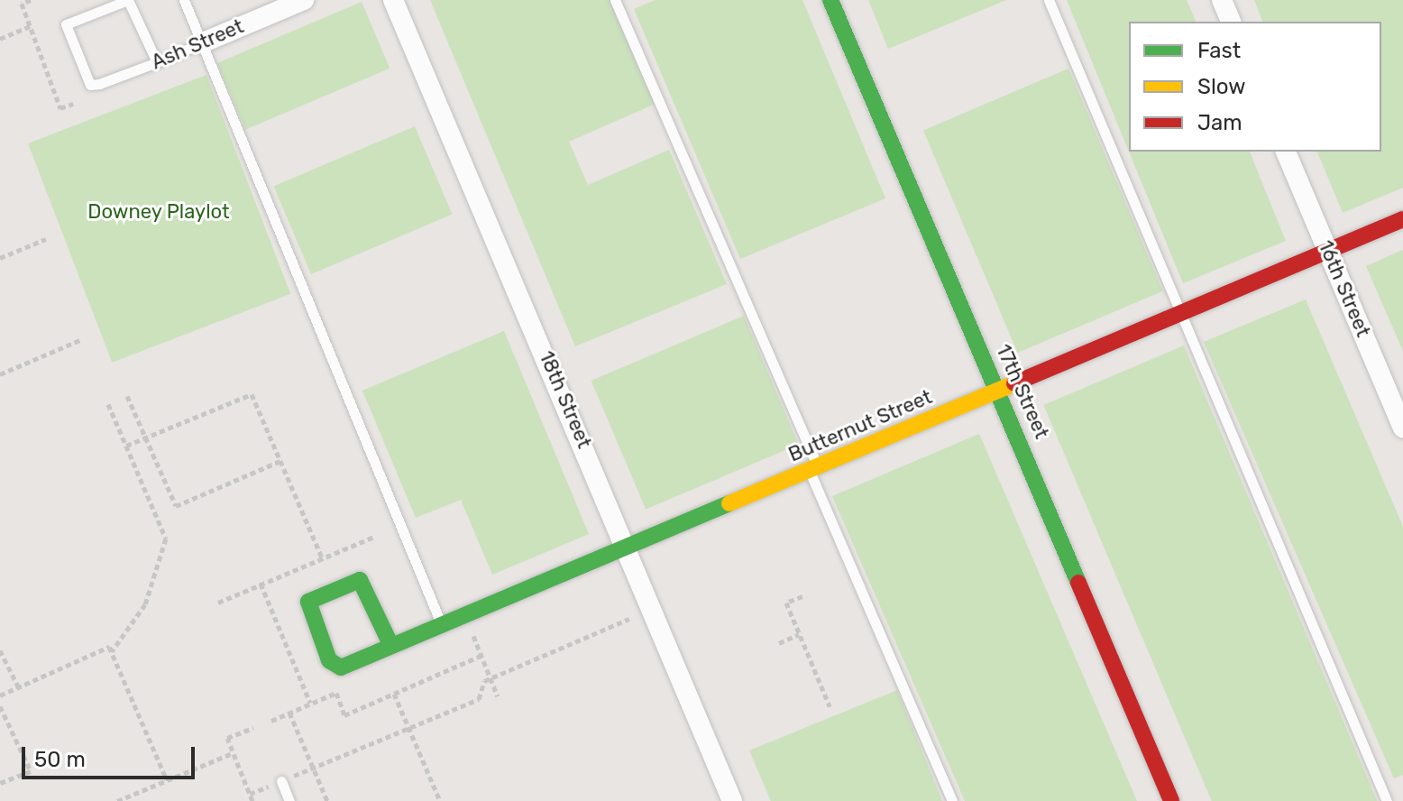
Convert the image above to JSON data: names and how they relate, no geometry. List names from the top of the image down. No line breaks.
{"streets":{"street":["Ash Street","16th Street","17th Street","18th Street","Butternut Street"]},"crossings":[["16th Street","Butternut Street"],["17th Street","Butternut Street"],["18th Street","Butternut Street"]],"parks":["Downey Playlot"],"legend":["Fast","Slow","Jam"],"scale_bar":"50 m"}
